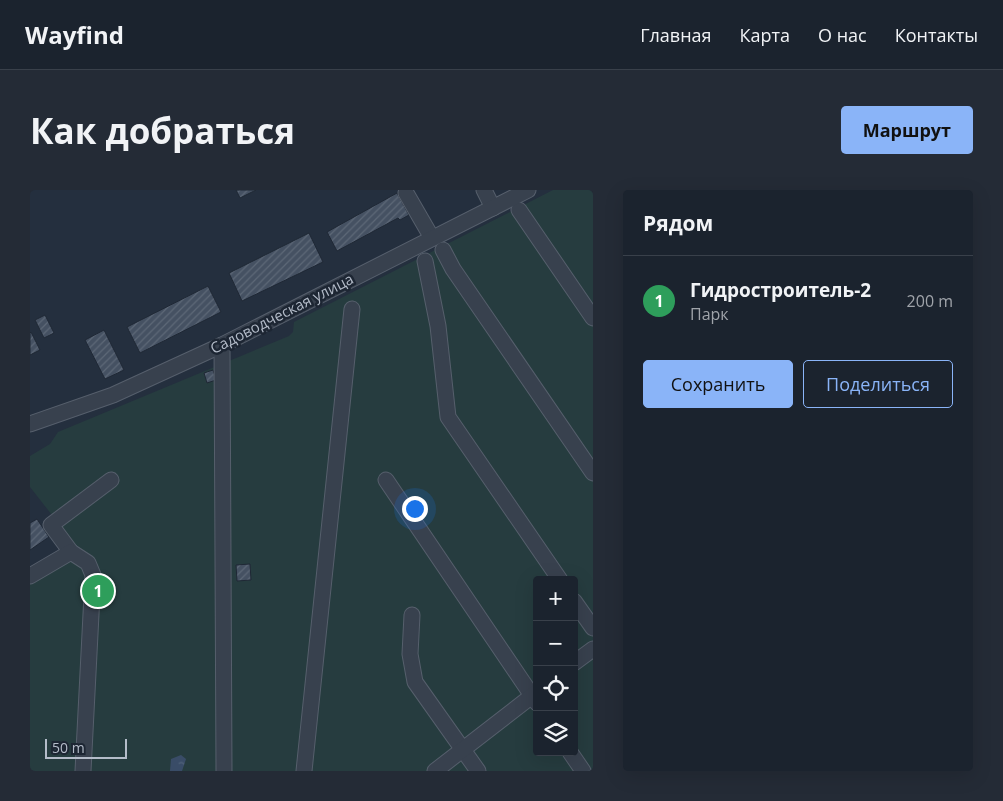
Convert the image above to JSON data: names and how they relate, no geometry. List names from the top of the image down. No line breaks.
{"streets":{"street":["Садоводческая улица"]},"scale_bar":"50 m","page":{"header":"Wayfind","nav":["Главная","Карта","О нас","Контакты"],"buttons":["Маршрут",["Сохранить","Поделиться"]],"title":"Как добраться","heading":"Рядом","list":[{"mark":"1","name":"Гидростроитель-2","note":"Парк","value":"200 m"}],"pins":"1","map_buttons":["+","−"],"scale":"50 m"}}
